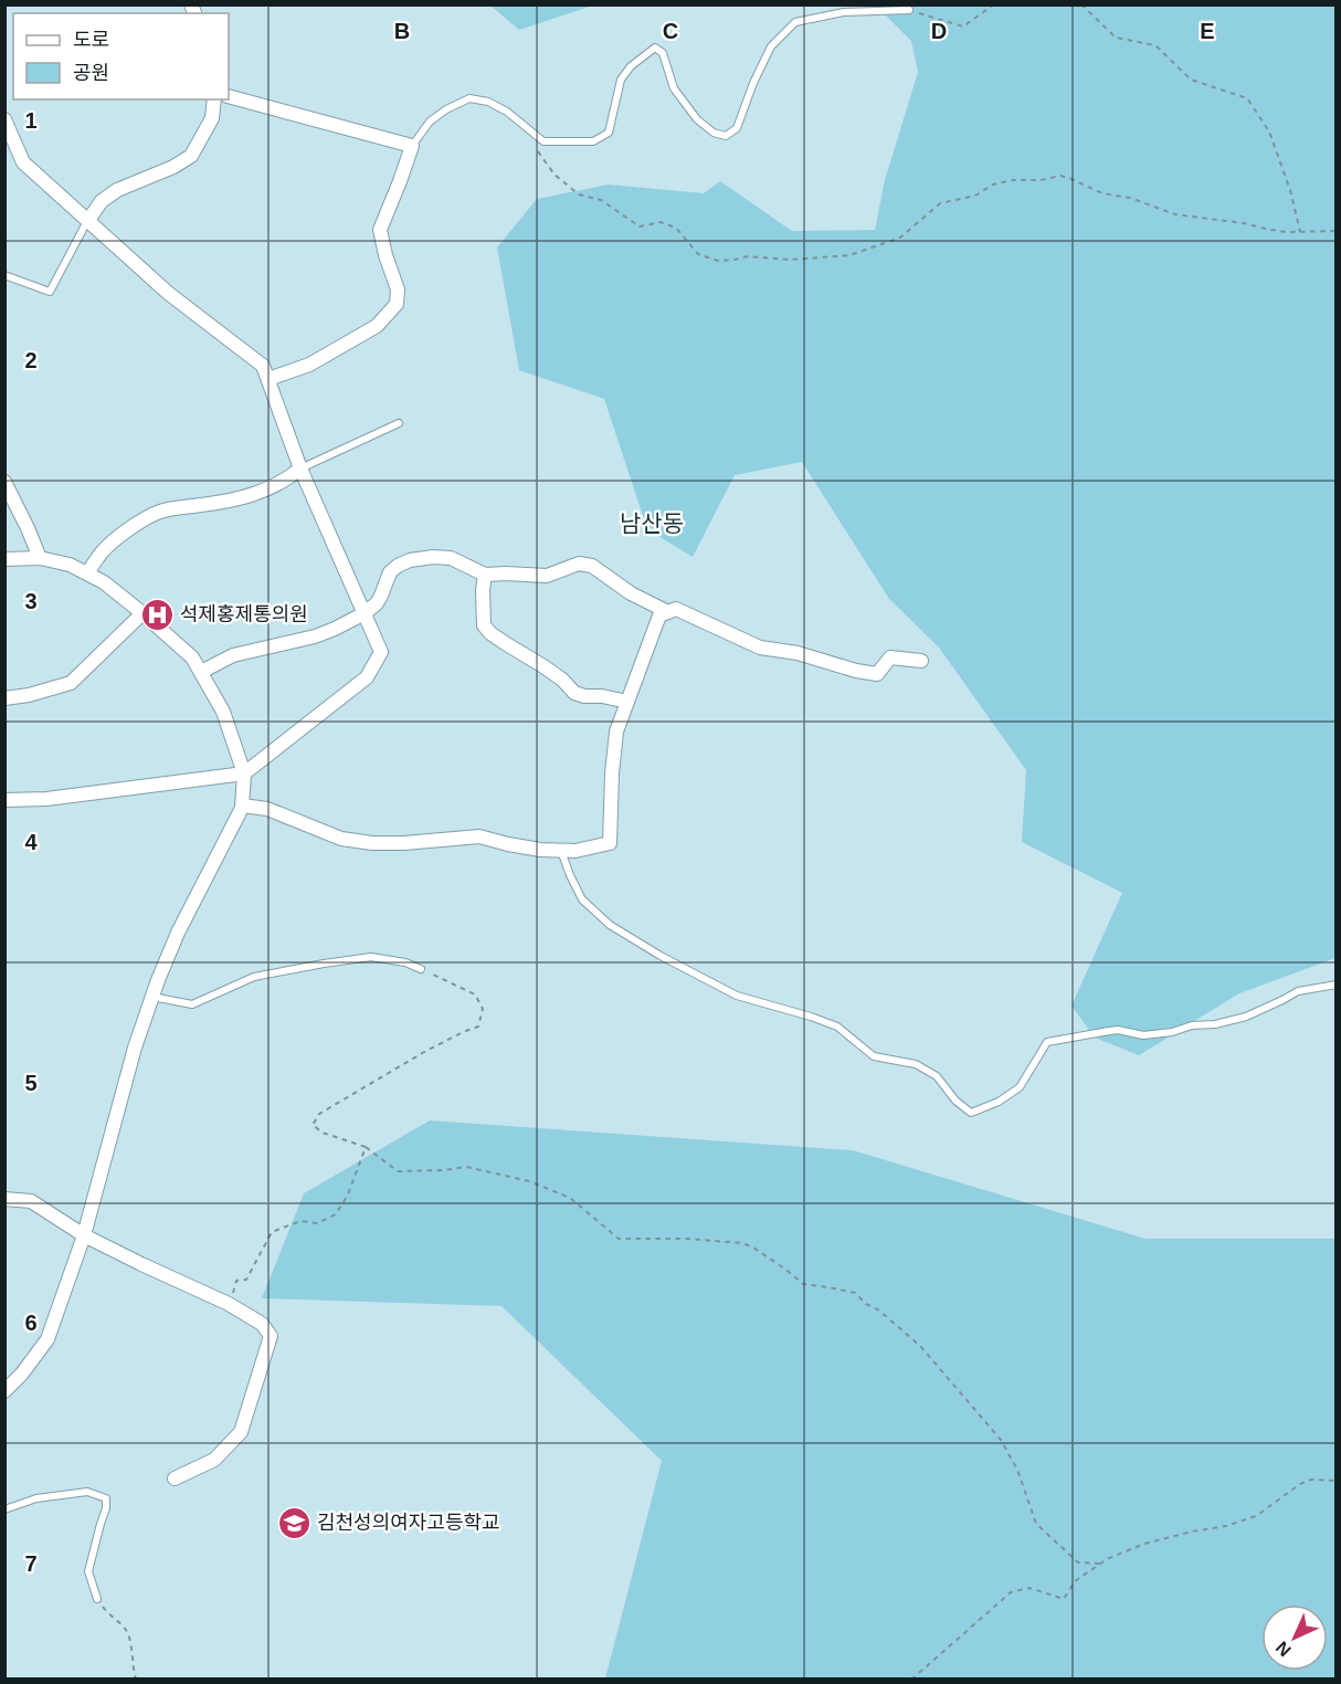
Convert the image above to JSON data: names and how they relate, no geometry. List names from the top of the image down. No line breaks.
{"districts":["남산동"],"places":{"hospital":["석제홍제통의원"],"school or university":["김천성의여자고등학교"]},"legend":["도로","공원"],"north":"bottom left","grid":{"columns":["B","C","D","E"],"rows":["1","2","3","4","5","6","7"]}}
